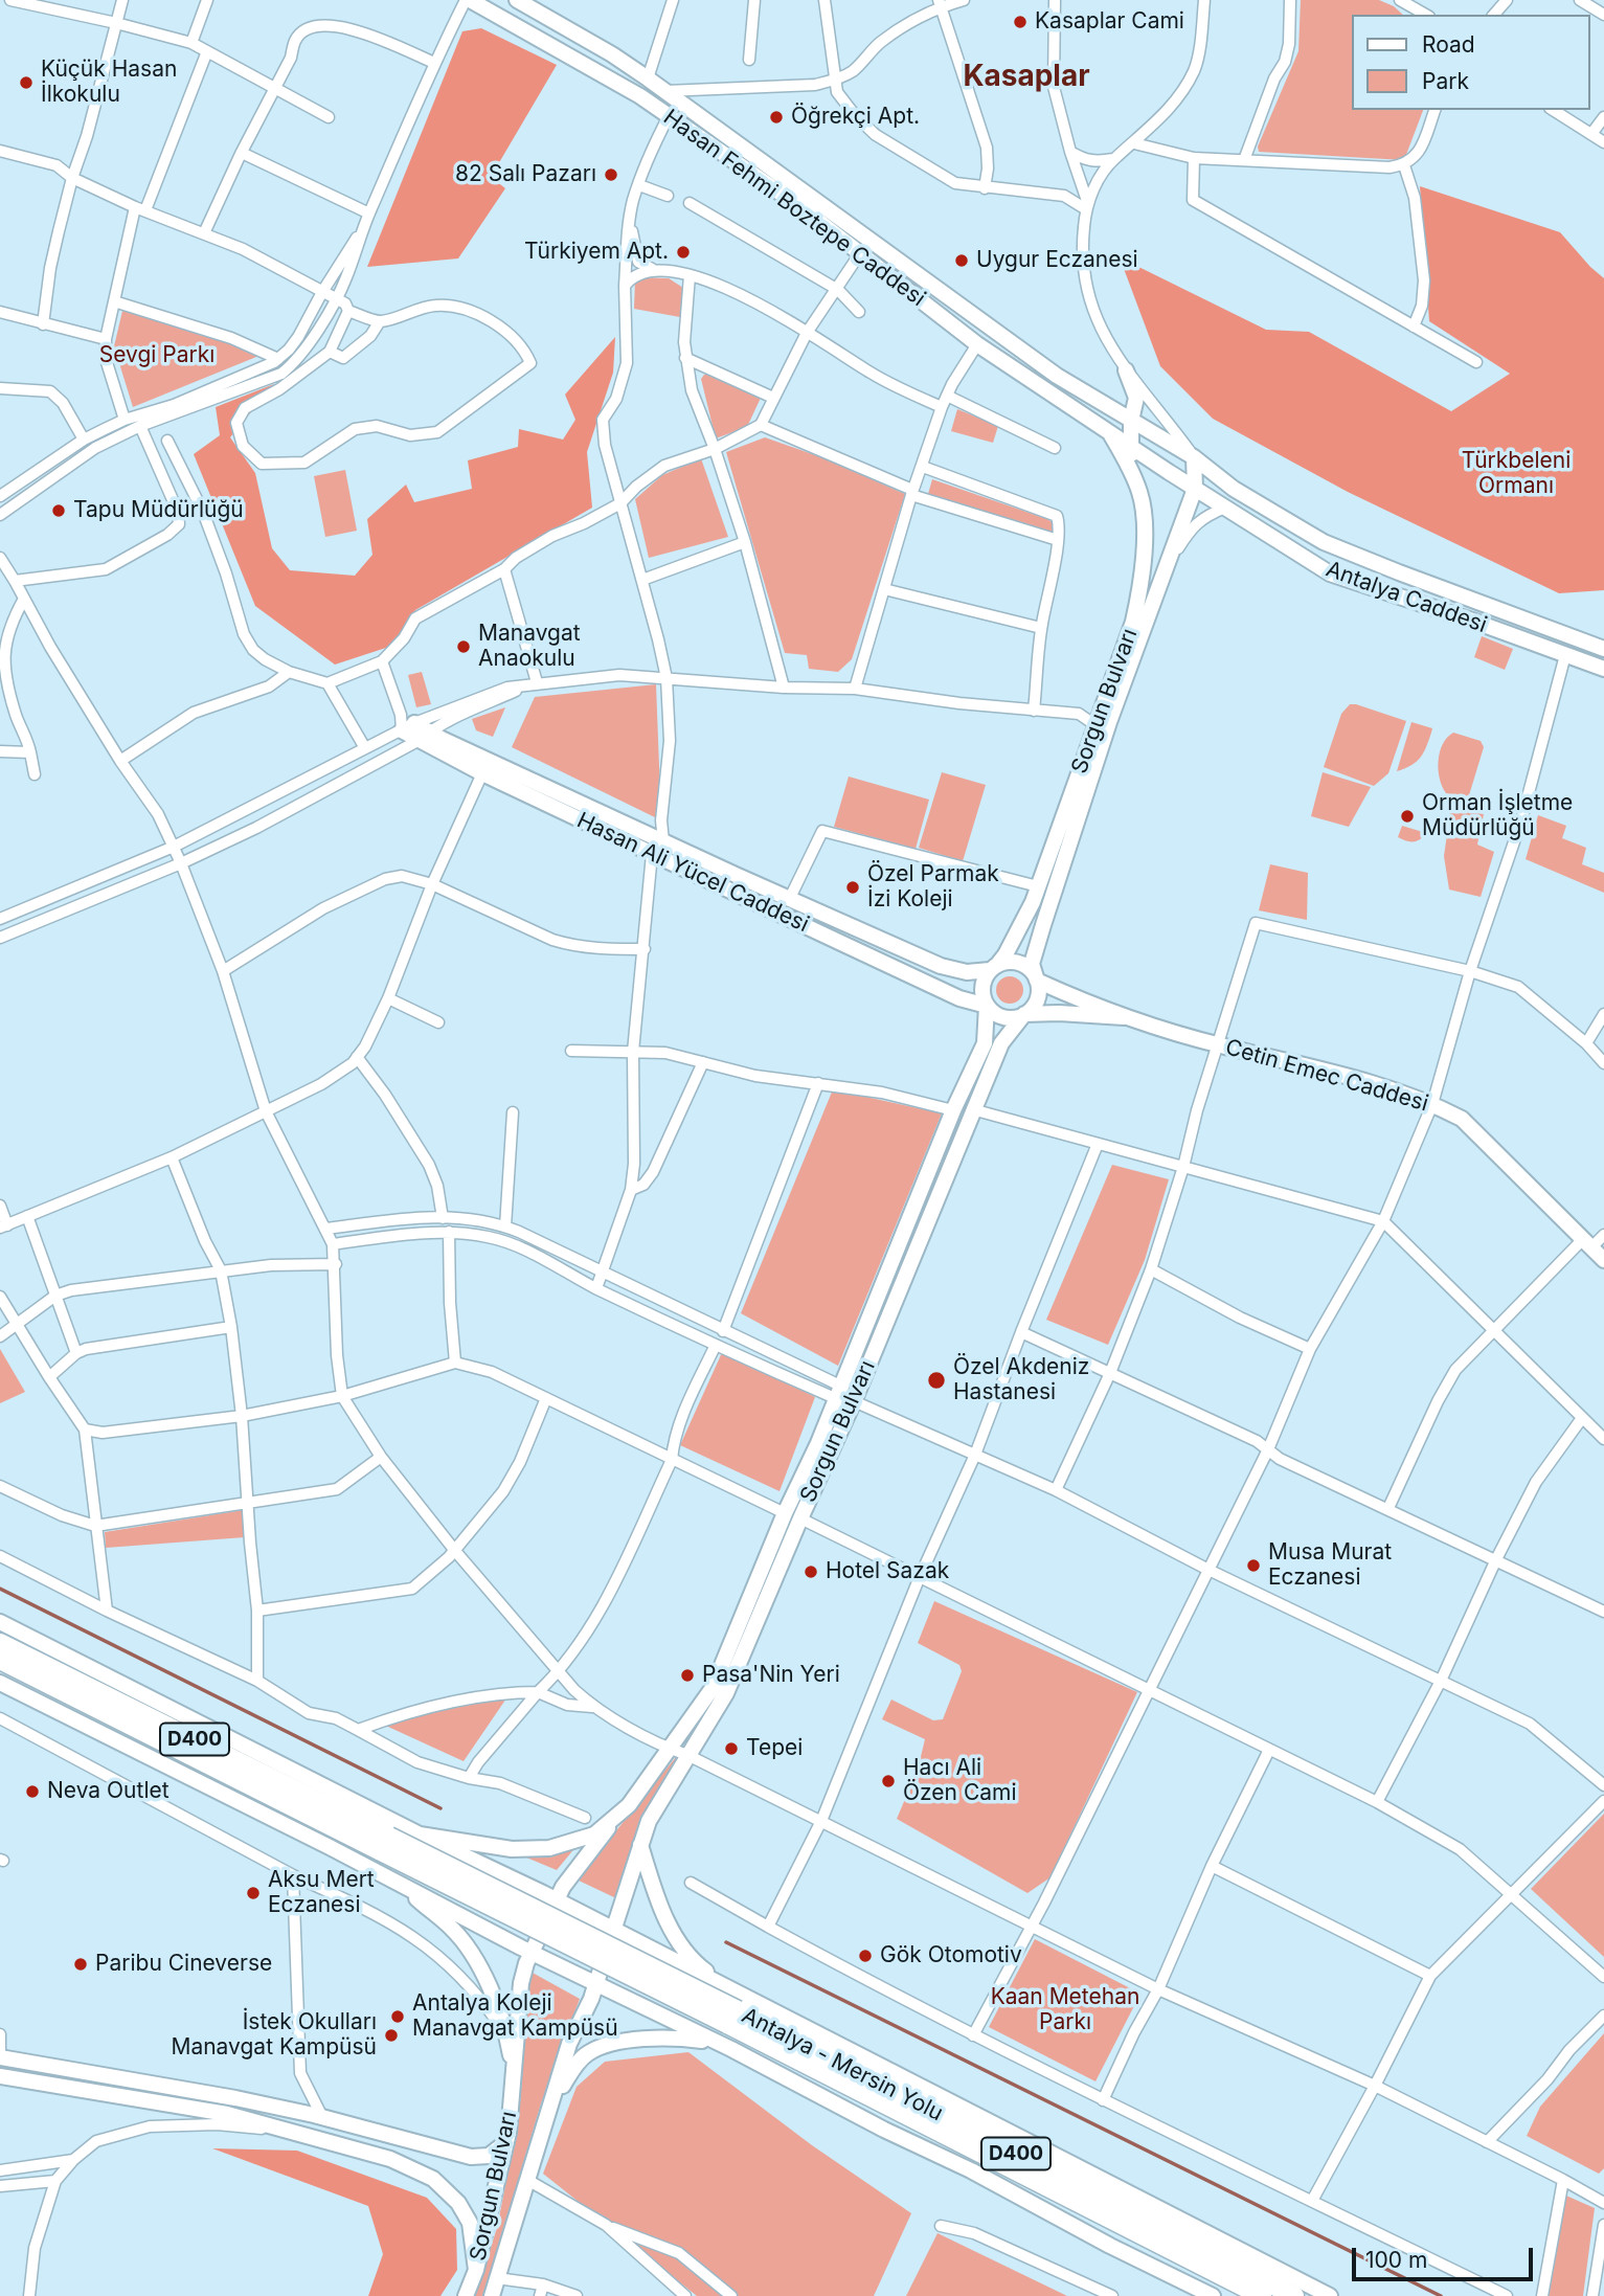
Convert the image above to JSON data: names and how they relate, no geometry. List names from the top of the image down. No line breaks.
{"streets":{"highway":["D400","Antalya - Mersin Yolu"],"main road":["Hasan Fehmi Boztepe Caddesi","Antalya Caddesi","Sorgun Bulvarı","Hasan Ali Yücel Caddesi","Cetin Emec Caddesi"]},"crossings":[["Hasan Fehmi Boztepe Caddesi","Antalya Caddesi"],["Hasan Fehmi Boztepe Caddesi","Sorgun Bulvarı"],["Antalya Caddesi","Sorgun Bulvarı"],["Sorgun Bulvarı","Hasan Ali Yücel Caddesi"],["D400","Antalya - Mersin Yolu"]],"districts":["Kasaplar"],"parks":["Sevgi Parkı","Türkbeleni Ormanı","Kaan Metehan Parkı"],"places":["Kasaplar Cami","Küçük Hasan İlkokulu","Öğrekçi Apt.","82 Salı Pazarı","Türkiyem Apt.","Uygur Eczanesi","Tapu Müdürlüğü","Manavgat Anaokulu","Orman İşletme Müdürlüğü","Özel Parmak İzi Koleji","Özel Akdeniz Hastanesi","Musa Murat Eczanesi","Hotel Sazak","Pasa'Nin Yeri","Tepei","Hacı Ali Özen Cami","Neva Outlet","Aksu Mert Eczanesi","Gök Otomotiv","Paribu Cineverse","Antalya Koleji Manavgat Kampüsü","İstek Okulları Manavgat Kampüsü"],"legend":["Road","Park"],"scale_bar":"100 m"}
